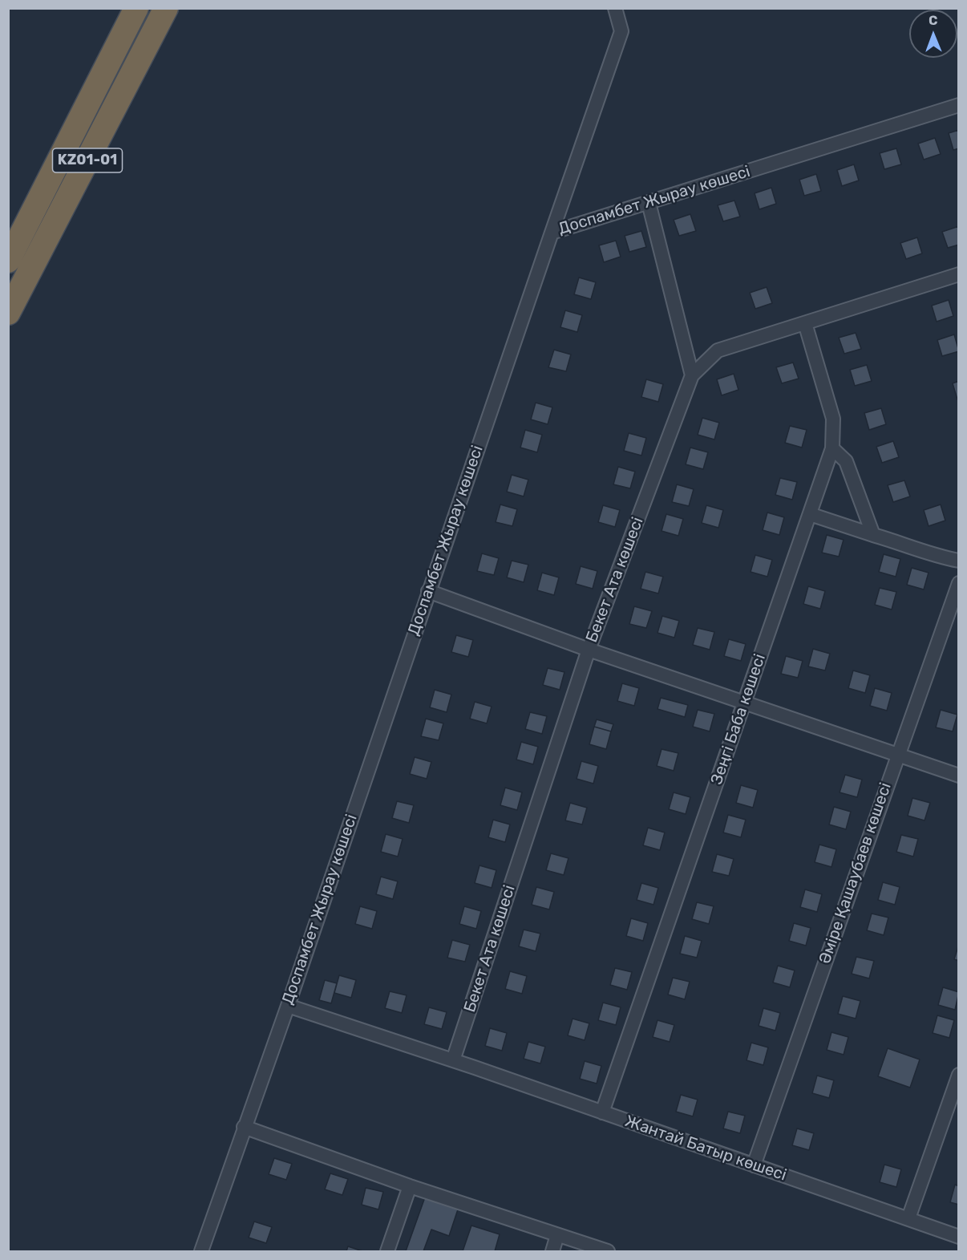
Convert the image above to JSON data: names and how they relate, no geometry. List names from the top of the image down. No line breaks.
{"streets":{"highway":["KZ01-01"],"street":["Доспамбет Жырау көшесі","Бекет Ата көшесі","Зеңгі Баба көшесі","Әміре Қашаубаев көшесі","Жантай Батыр көшесі"]},"crossings":[["Доспамбет Жырау көшесі","Жантай Батыр көшесі"],["Бекет Ата көшесі","Зеңгі Баба көшесі"],["Бекет Ата көшесі","Жантай Батыр көшесі"],["Зеңгі Баба көшесі","Жантай Батыр көшесі"],["Әміре Қашаубаев көшесі","Жантай Батыр көшесі"]],"north":"top"}
